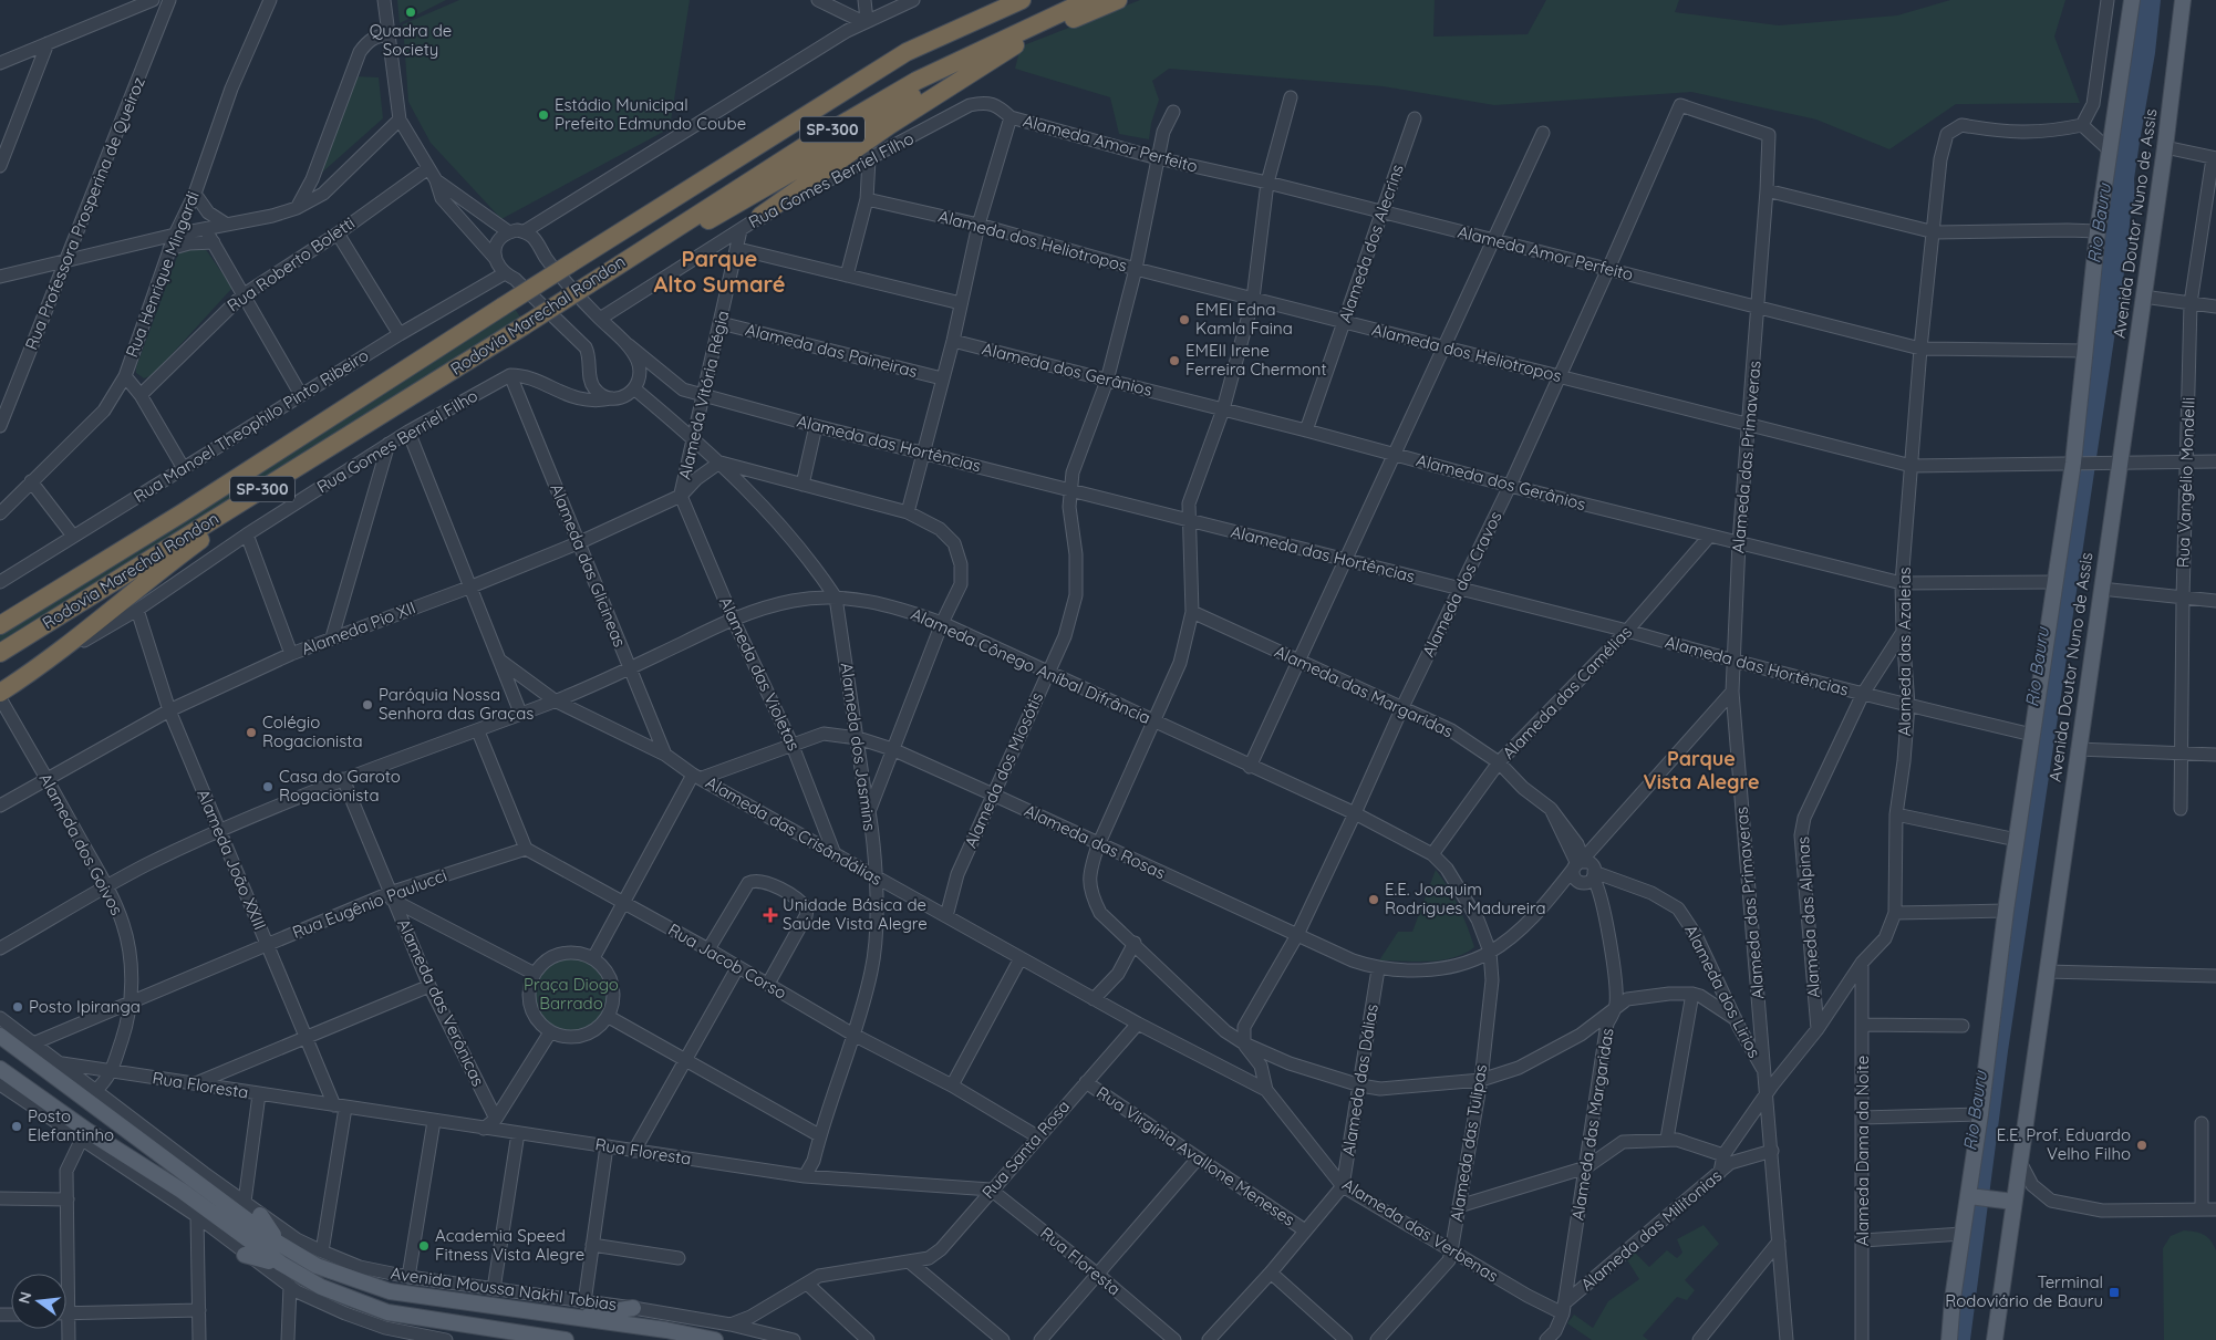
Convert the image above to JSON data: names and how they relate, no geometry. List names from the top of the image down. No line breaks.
{"streets":{"highway":["SP-300","Rua Gomes Berriel Filho","Rodovia Marechal Rondon"],"main road":["Avenida Doutor Nuno de Assis","Avenida Moussa Nakhl Tobias"],"street":["Alameda Amor Perfeito","Rua Professora Prosperina de Queiroz","Alameda dos Heliotropos","Alameda dos Alecrins","Rua Roberto Boletti","Rua Henrique Mingardi","Alameda das Paineiras","Alameda dos Gerânios","Alameda Vitória Régia","Rua Manoel Theophilo Pinto Ribeiro","Alameda das Hortências","Alameda das Primaveras","Rua Vangélio Mondelli","Alameda das Glicineas","Alameda dos Cravos","Alameda Pio XII","Alameda das Azaleias","Alameda Cônego Aníbal Difrância","Alameda das Violetas","Alameda das Margaridas","Alameda das Camélias","Alameda dos Jasmins","Alameda dos Miosótis","Alameda das Crisândálias","Alameda das Rosas","Alameda dos Goivos","Alameda João XXIII","Rua Eugênio Paulucci","Alameda das Alpinas","Rua Jacob Corso","Alameda dos Lirios","Alameda das Verônicas","Alameda das Dálias","Rua Floresta","Alameda das Tulipas","Rua Santa Rosa","Alameda Dama da Noite","Rua Virgínia Avallone Meneses","Alameda das Verbenas","Alameda das Militonias"]},"crossings":[["Alameda Amor Perfeito","Rua Gomes Berriel Filho"],["Alameda Amor Perfeito","Avenida Doutor Nuno de Assis"],["Alameda Amor Perfeito","Alameda dos Alecrins"],["Alameda Amor Perfeito","Alameda das Primaveras"],["Alameda Amor Perfeito","Alameda dos Cravos"],["Alameda Amor Perfeito","Alameda das Azaleias"],["Alameda Amor Perfeito","Alameda dos Miosótis"],["Rua Gomes Berriel Filho","Alameda Vitória Régia"],["Rua Gomes Berriel Filho","Alameda das Glicineas"],["Rua Gomes Berriel Filho","Alameda João XXIII"],["Avenida Doutor Nuno de Assis","Alameda dos Heliotropos"],["Avenida Doutor Nuno de Assis","Alameda dos Gerânios"],["Avenida Doutor Nuno de Assis","Alameda das Hortências"],["Alameda dos Heliotropos","Alameda dos Alecrins"],["Alameda dos Heliotropos","Alameda das Primaveras"],["Alameda dos Heliotropos","Rua Vangélio Mondelli"],["Alameda dos Heliotropos","Alameda dos Cravos"],["Alameda dos Heliotropos","Alameda das Azaleias"],["Alameda dos Heliotropos","Alameda dos Miosótis"],["Alameda dos Alecrins","Alameda dos Gerânios"],["Alameda das Paineiras","Alameda Vitória Régia"],["Alameda dos Gerânios","Alameda das Primaveras"],["Alameda dos Gerânios","Alameda dos Cravos"],["Alameda dos Gerânios","Alameda das Azaleias"],["Alameda dos Gerânios","Alameda das Camélias"],["Alameda dos Gerânios","Alameda dos Miosótis"],["Alameda Vitória Régia","Alameda das Hortências"],["Alameda Vitória Régia","Alameda Pio XII"],["Alameda Vitória Régia","Alameda das Violetas"],["Alameda Vitória Régia","Alameda dos Jasmins"],["Alameda das Hortências","Alameda das Primaveras"],["Alameda das Hortências","Alameda dos Cravos"],["Alameda das Hortências","Alameda das Azaleias"],["Alameda das Hortências","Alameda das Camélias"],["Alameda das Hortências","Alameda dos Miosótis"],["Alameda das Hortências","Alameda das Alpinas"],["Alameda das Primaveras","Alameda dos Cravos"],["Alameda das Primaveras","Alameda das Azaleias"],["Alameda das Primaveras","Alameda dos Lirios"],["Alameda das Primaveras","Alameda das Militonias"],["Alameda das Glicineas","Alameda Pio XII"],["Alameda das Glicineas","Alameda Cônego Aníbal Difrância"],["Alameda das Glicineas","Alameda das Crisândálias"],["Alameda dos Cravos","Alameda Cônego Aníbal Difrância"],["Alameda dos Cravos","Alameda das Margaridas"],["Alameda dos Cravos","Alameda das Rosas"],["Alameda Pio XII","Alameda das Violetas"],["Alameda Pio XII","Alameda dos Jasmins"],["Alameda Pio XII","Alameda dos Goivos"],["Alameda Pio XII","Alameda João XXIII"],["Alameda das Azaleias","Alameda das Alpinas"],["Alameda das Azaleias","Alameda Dama da Noite"],["Alameda das Azaleias","Alameda das Militonias"],["Alameda Cônego Aníbal Difrância","Alameda das Violetas"],["Alameda Cônego Aníbal Difrância","Alameda das Camélias"],["Alameda Cônego Aníbal Difrância","Alameda dos Jasmins"],["Alameda Cônego Aníbal Difrância","Alameda dos Miosótis"],["Alameda Cônego Aníbal Difrância","Alameda das Crisândálias"],["Alameda Cônego Aníbal Difrância","Alameda das Rosas"],["Alameda Cônego Aníbal Difrância","Alameda dos Goivos"],["Alameda Cônego Aníbal Difrância","Alameda João XXIII"],["Alameda Cônego Aníbal Difrância","Alameda das Verônicas"],["Alameda Cônego Aníbal Difrância","Alameda das Tulipas"],["Alameda das Violetas","Alameda das Crisândálias"],["Alameda das Violetas","Alameda das Rosas"],["Alameda das Margaridas","Alameda das Camélias"],["Alameda das Margaridas","Alameda dos Lirios"],["Alameda das Margaridas","Alameda das Verbenas"],["Alameda das Margaridas","Alameda das Militonias"],["Alameda dos Jasmins","Alameda das Crisândálias"],["Alameda dos Jasmins","Alameda das Rosas"],["Alameda dos Jasmins","Rua Jacob Corso"],["Alameda dos Jasmins","Rua Floresta"],["Alameda dos Miosótis","Alameda das Crisândálias"],["Alameda dos Miosótis","Alameda das Rosas"],["Alameda das Crisândálias","Alameda das Rosas"],["Alameda das Crisândálias","Rua Santa Rosa"],["Alameda das Crisândálias","Alameda das Verbenas"],["Alameda das Rosas","Alameda das Dálias"],["Alameda das Rosas","Alameda das Tulipas"],["Alameda dos Goivos","Rua Eugênio Paulucci"],["Alameda dos Goivos","Rua Floresta"],["Alameda dos Goivos","Avenida Moussa Nakhl Tobias"],["Alameda João XXIII","Rua Eugênio Paulucci"],["Alameda João XXIII","Rua Floresta"],["Rua Eugênio Paulucci","Rua Jacob Corso"],["Rua Eugênio Paulucci","Alameda das Verônicas"],["Rua Eugênio Paulucci","Avenida Moussa Nakhl Tobias"],["Rua Jacob Corso","Rua Santa Rosa"],["Alameda das Dálias","Rua Virgínia Avallone Meneses"],["Alameda das Dálias","Alameda das Verbenas"],["Rua Floresta","Rua Santa Rosa"],["Rua Floresta","Avenida Moussa Nakhl Tobias"],["Alameda das Tulipas","Alameda das Verbenas"],["Rua Santa Rosa","Rua Virgínia Avallone Meneses"],["Alameda das Verbenas","Alameda das Militonias"]],"districts":["Parque Alto Sumaré","Parque Vista Alegre"],"water":["Rio Bauru"],"parks":["Praça Diogo Barrado"],"places":{"other":["Quadra de Society","Estádio Municipal Prefeito Edmundo Coube","EMEI Edna Kamla Faina","EMEII Irene Ferreira Chermont","Paróquia Nossa Senhora das Graças","Colégio Rogacionista","Casa do Garoto Rogacionista","E.E. Joaquim Rodrigues Madureira","Posto Ipiranga","Posto Elefantinho","E.E. Prof. Eduardo Velho Filho","Academia Speed Fitness Vista Alegre"],"health":["Unidade Básica de Saúde Vista Alegre"],"transit":["Terminal Rodoviário de Bauru"]},"north":"left"}
